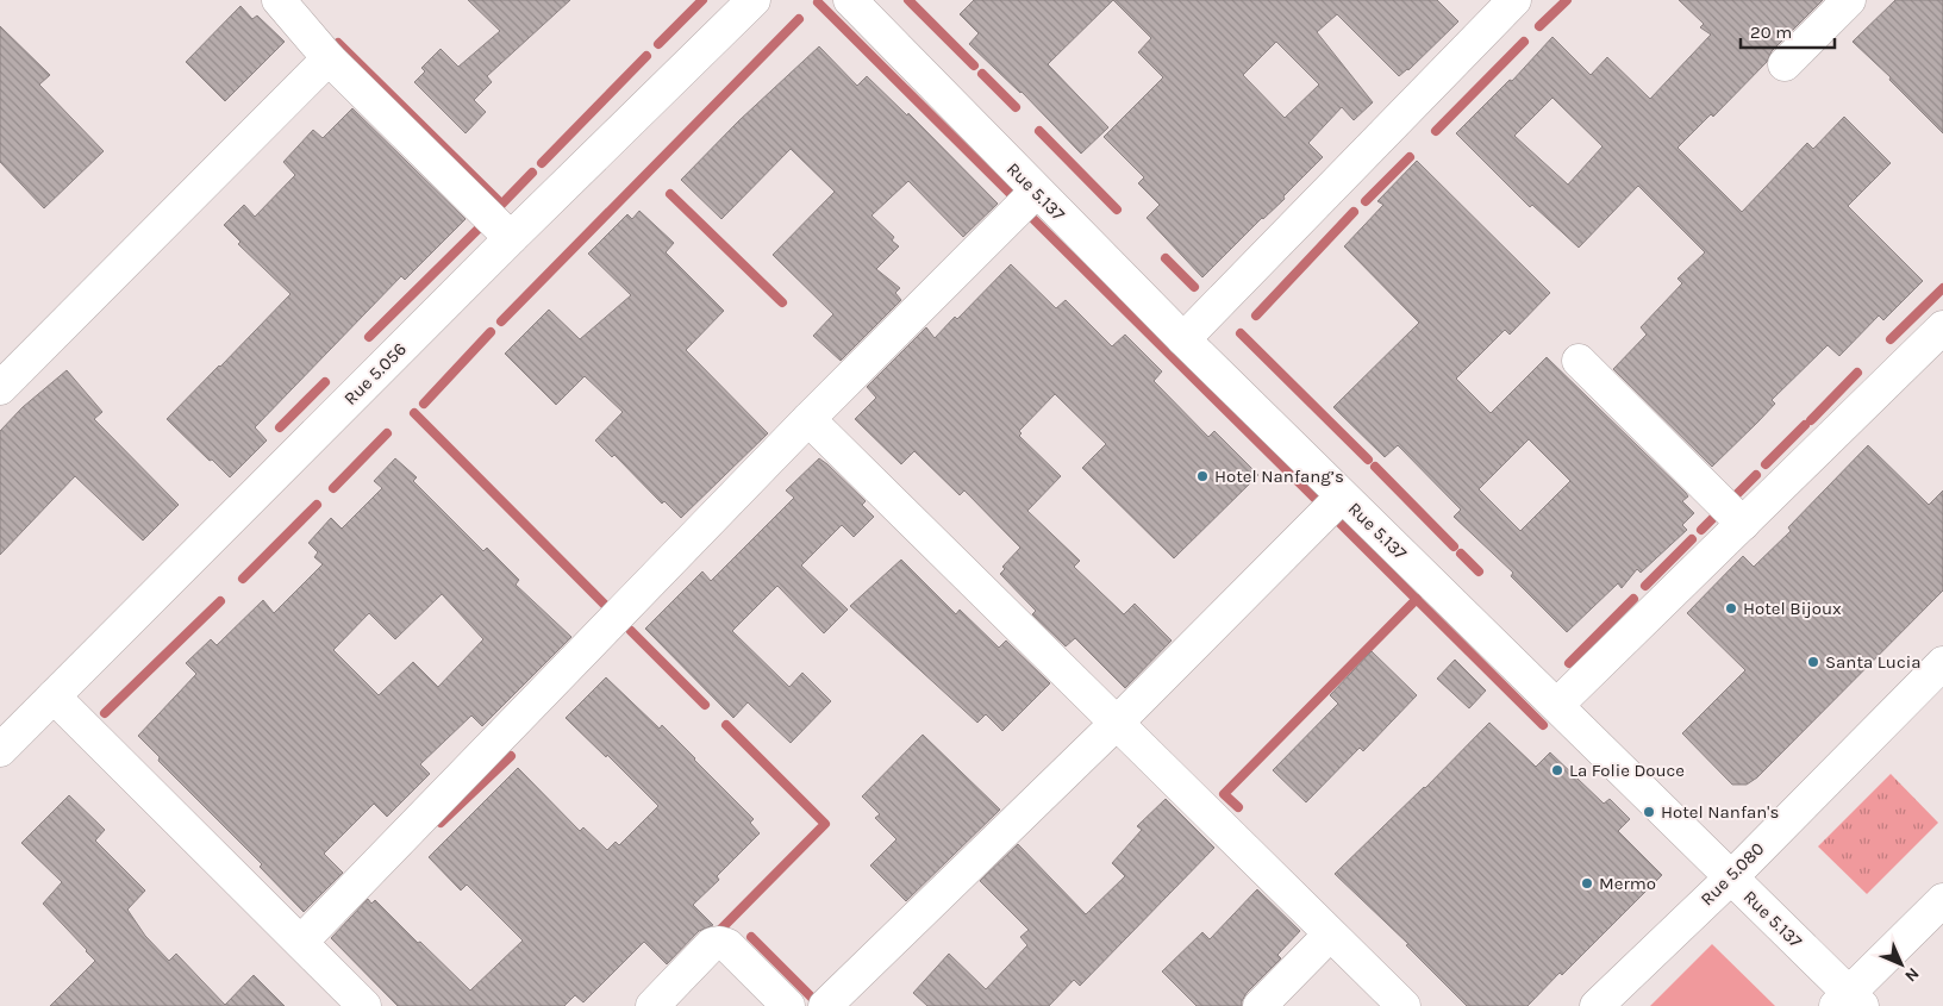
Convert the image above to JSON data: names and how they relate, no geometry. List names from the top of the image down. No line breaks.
{"streets":{"street":["Rue 5.137","Rue 5.056","Rue 5.080"]},"crossings":[["Rue 5.137","Rue 5.080"]],"places":["Hotel Nanfang’s","Hotel Bijoux","Santa Lucia","La Folie Douce","Hotel Nanfan's","Mermo"],"scale_bar":"20 m","north":"bottom right"}
